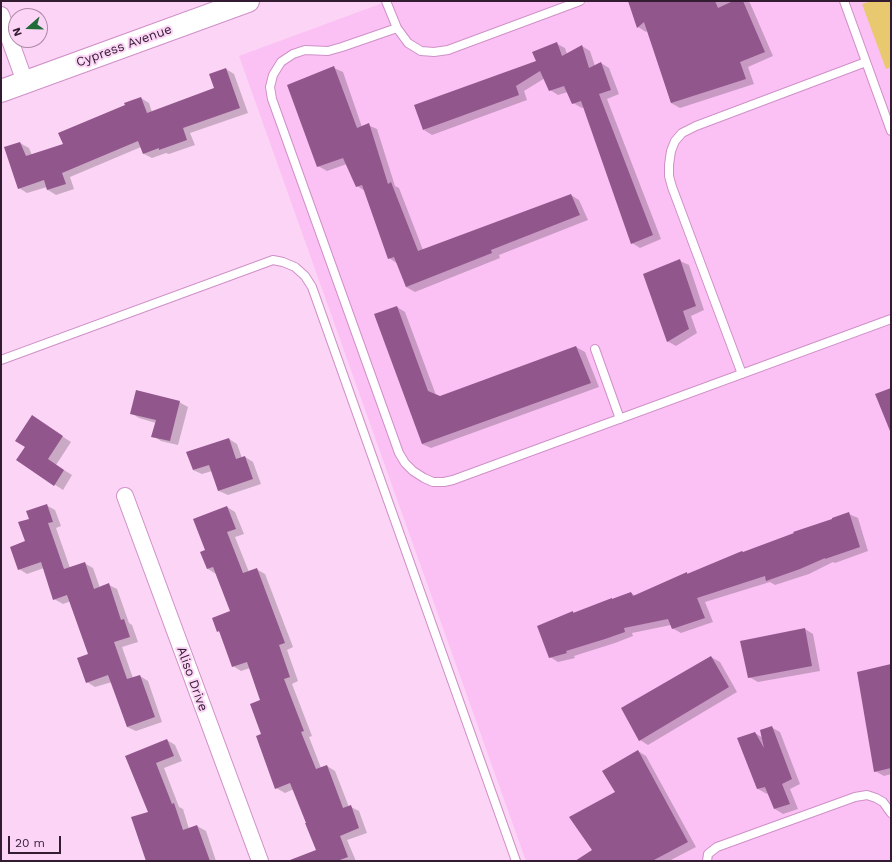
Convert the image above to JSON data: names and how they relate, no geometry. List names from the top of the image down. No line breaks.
{"streets":{"street":["Cypress Avenue","Aliso Drive"]},"scale_bar":"20 m","north":"left"}
